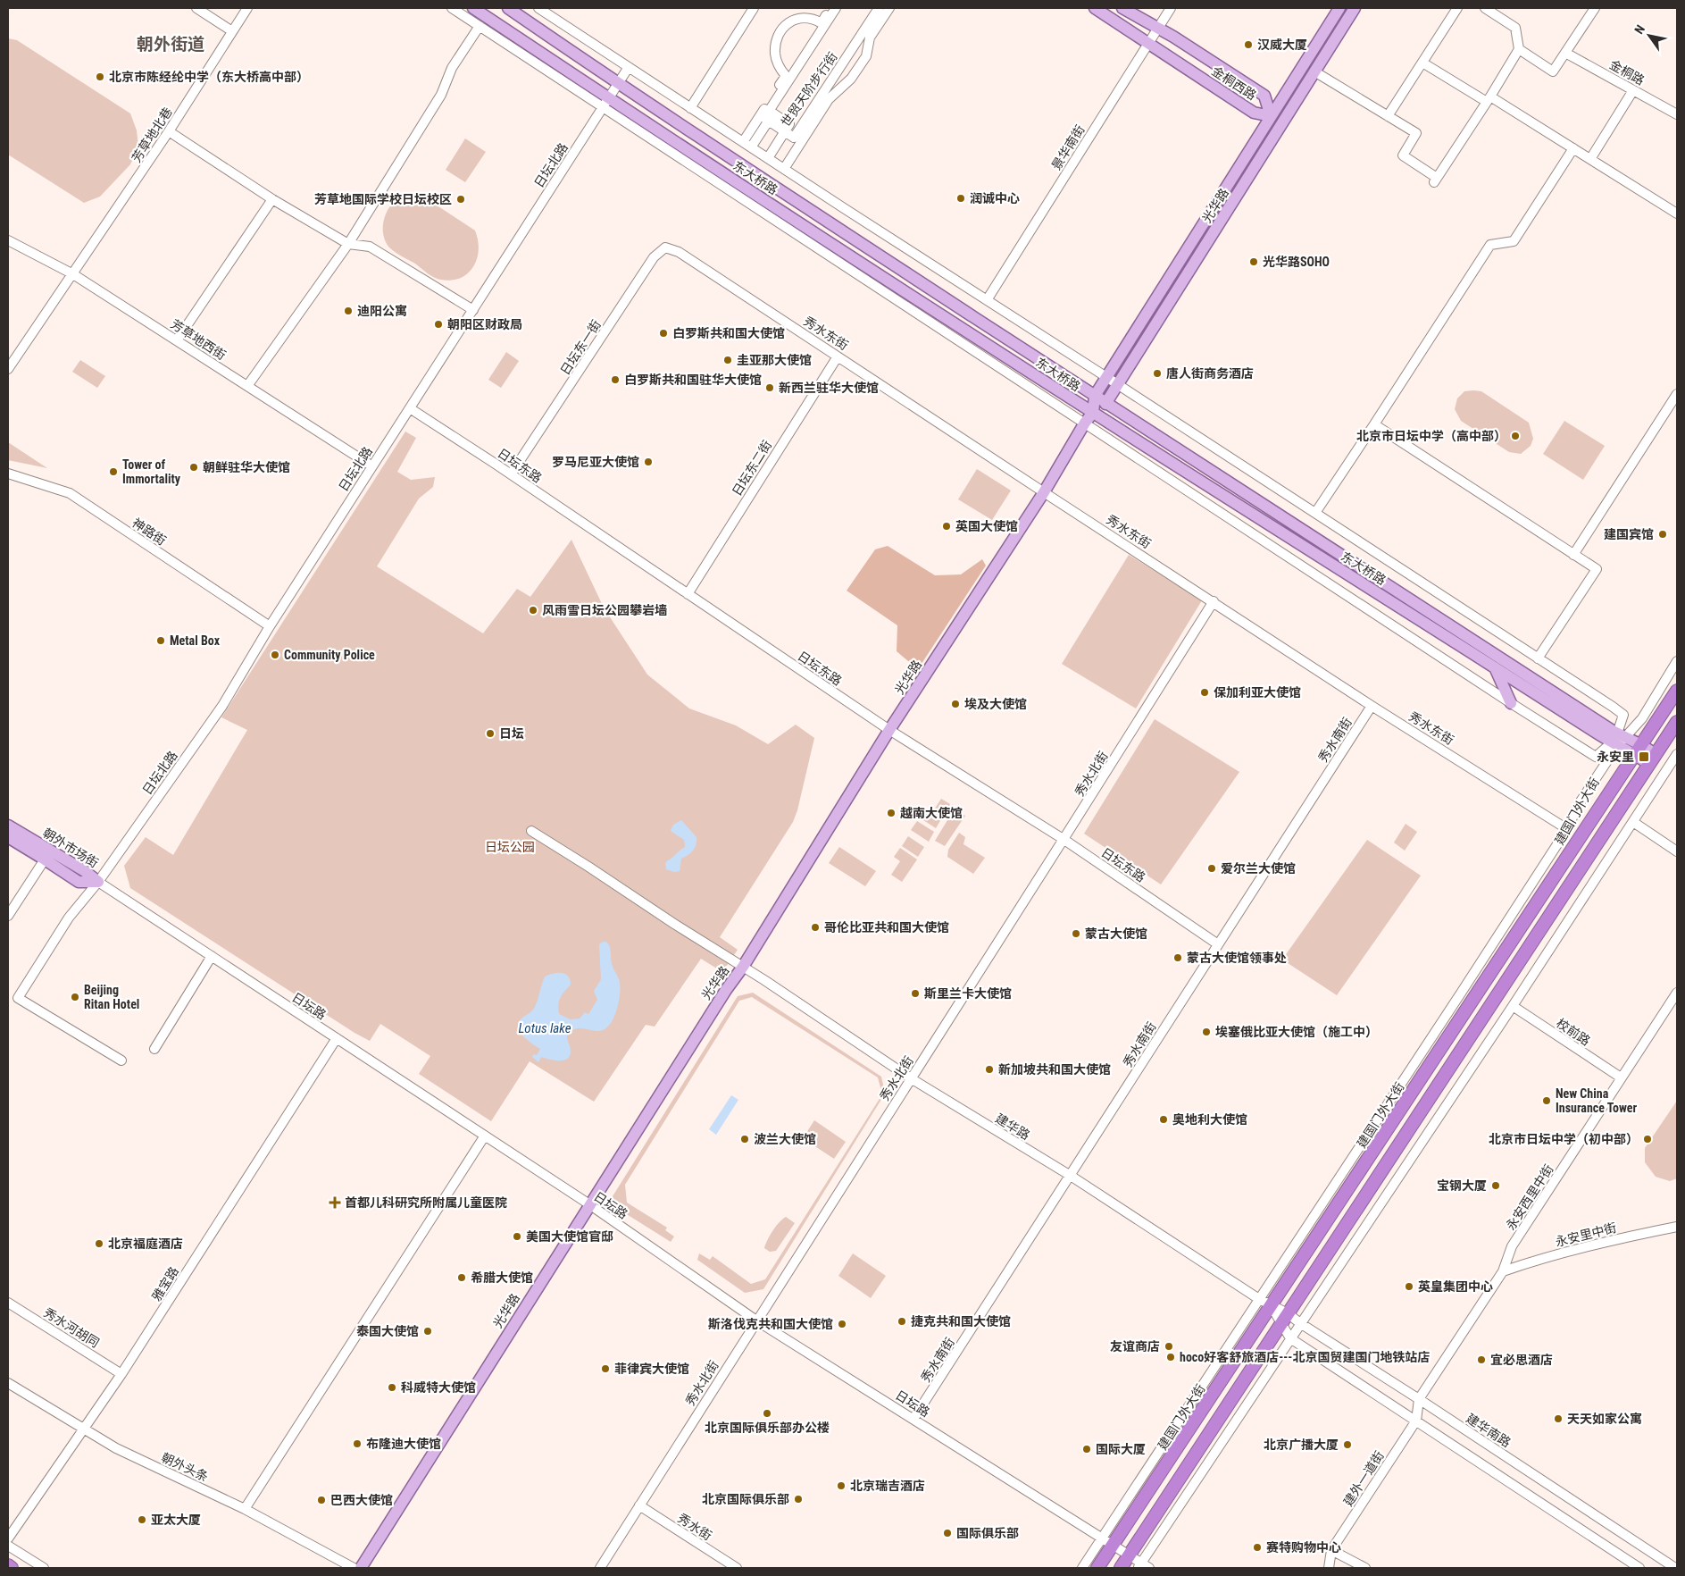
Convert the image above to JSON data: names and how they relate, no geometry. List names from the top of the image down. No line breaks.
{"streets":{"highway":["建国门外大街"],"main road":["金桐西路","东大桥路","光华路","朝外市场街"],"street":["金桐路","世贸天阶步行街","芳草地北巷","景华南街","日坛北路","秀水东街","芳草地西街","日坛东一街","日坛东路","日坛东二街","神路街","秀水南街","秀水北街","日坛路","校前路","建华路","永安西里中街","永安里中街","雅宝路","秀水河胡同","建华南路","朝外头条","建外一道街","秀水街"]},"crossings":[["金桐西路","景华南街"],["金桐西路","光华路"],["芳草地北巷","芳草地西街"],["日坛北路","东大桥路"],["日坛北路","芳草地西街"],["日坛北路","日坛东路"],["日坛北路","神路街"],["日坛北路","朝外市场街"],["日坛北路","日坛路"],["东大桥路","光华路"],["东大桥路","建国门外大街"],["光华路","秀水东街"],["光华路","日坛东路"],["光华路","日坛路"],["光华路","建华路"],["秀水东街","日坛东一街"],["秀水东街","日坛东二街"],["秀水东街","秀水南街"],["秀水东街","秀水北街"],["秀水东街","建国门外大街"],["日坛东一街","日坛东路"],["日坛东路","日坛东二街"],["日坛东路","秀水南街"],["日坛东路","秀水北街"],["秀水南街","日坛路"],["秀水南街","建华路"],["秀水北街","日坛路"],["秀水北街","建华路"],["秀水北街","秀水街"],["建国门外大街","日坛路"],["建国门外大街","建华路"],["朝外市场街","日坛路"],["日坛路","雅宝路"],["校前路","永安西里中街"],["永安西里中街","永安里中街"],["永安西里中街","建华南路"],["永安西里中街","建外一道街"],["雅宝路","秀水河胡同"],["雅宝路","朝外头条"]],"districts":["朝外街道"],"water":["Lotus lake"],"parks":["日坛公园"],"places":{"other":["汉威大厦","北京市陈经纶中学（东大桥高中部）","润诚中心","芳草地国际学校日坛校区","光华路SOHO","迪阳公寓","朝阳区财政局","白罗斯共和国大使馆","圭亚那大使馆","唐人街商务酒店","白罗斯共和国驻华大使馆","新西兰驻华大使馆","北京市日坛中学（高中部）","罗马尼亚大使馆","朝鲜驻华大使馆","Tower of Immortality","英国大使馆","建国宾馆","风雨雪日坛公园攀岩墙","Metal Box","Community Police","保加利亚大使馆","埃及大使馆","日坛","越南大使馆","爱尔兰大使馆","哥伦比亚共和国大使馆","蒙古大使馆","蒙古大使馆领事处","斯里兰卡大使馆","Beijing Ritan Hotel","埃塞俄比亚大使馆（施工中）","新加坡共和国大使馆","New China Insurance Tower","奥地利大使馆","波兰大使馆","北京市日坛中学（初中部）","宝钢大厦","美国大使馆官邸","北京福庭酒店","希腊大使馆","英皇集团中心","捷克共和国大使馆","斯洛伐克共和国大使馆","泰国大使馆","友谊商店","hoco好客舒旅酒店---北京国贸建国门地铁站店","宜必思酒店","菲律宾大使馆","科威特大使馆","北京国际俱乐部办公楼","天天如家公寓","布隆迪大使馆","北京广播大厦","国际大厦","北京瑞吉酒店","北京国际俱乐部","巴西大使馆","亚太大厦","国际俱乐部","赛特购物中心"],"transit":["永安里"],"health":["首都儿科研究所附属儿童医院"]},"north":"top left"}
